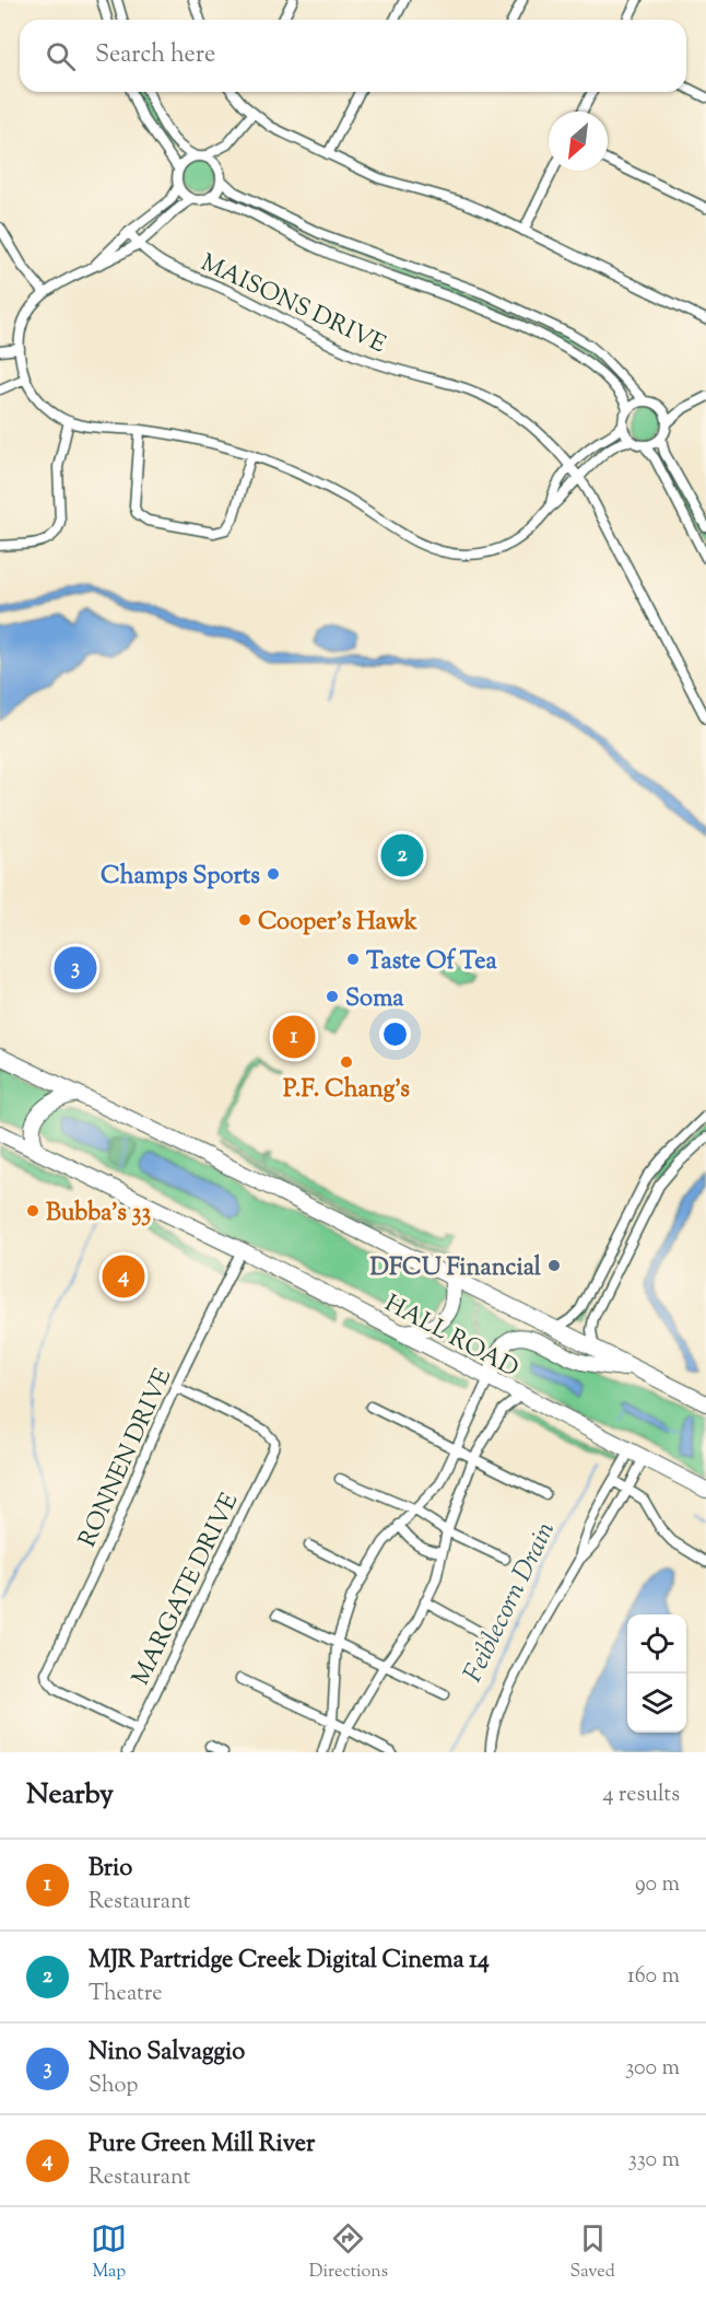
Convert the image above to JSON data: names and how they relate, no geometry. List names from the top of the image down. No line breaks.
{"streets":{"highway":["HALL ROAD"],"street":["MAISONS DRIVE","RONNEN DRIVE","MARGATE DRIVE"]},"crossings":[["HALL ROAD","RONNEN DRIVE"],["RONNEN DRIVE","MARGATE DRIVE"]],"water":["Feiblecorn Drain"],"places":["Champs Sports","Cooper's Hawk","Taste Of Tea","Soma","P.F. Chang's","Bubba's 33","DFCU Financial"],"north":"bottom left","page":{"search":"Search here","pins":["2","3","1","4"],"heading":["Nearby","4 results"],"list":[{"mark":"1","name":"Brio","note":"Restaurant","value":"90 m"},{"mark":"2","name":"MJR Partridge Creek Digital Cinema 14","note":"Theatre","value":"160 m"},{"mark":"3","name":"Nino Salvaggio","note":"Shop","value":"300 m"},{"mark":"4","name":"Pure Green Mill River","note":"Restaurant","value":"330 m"}],"nav":["Map","Directions","Saved"]}}
